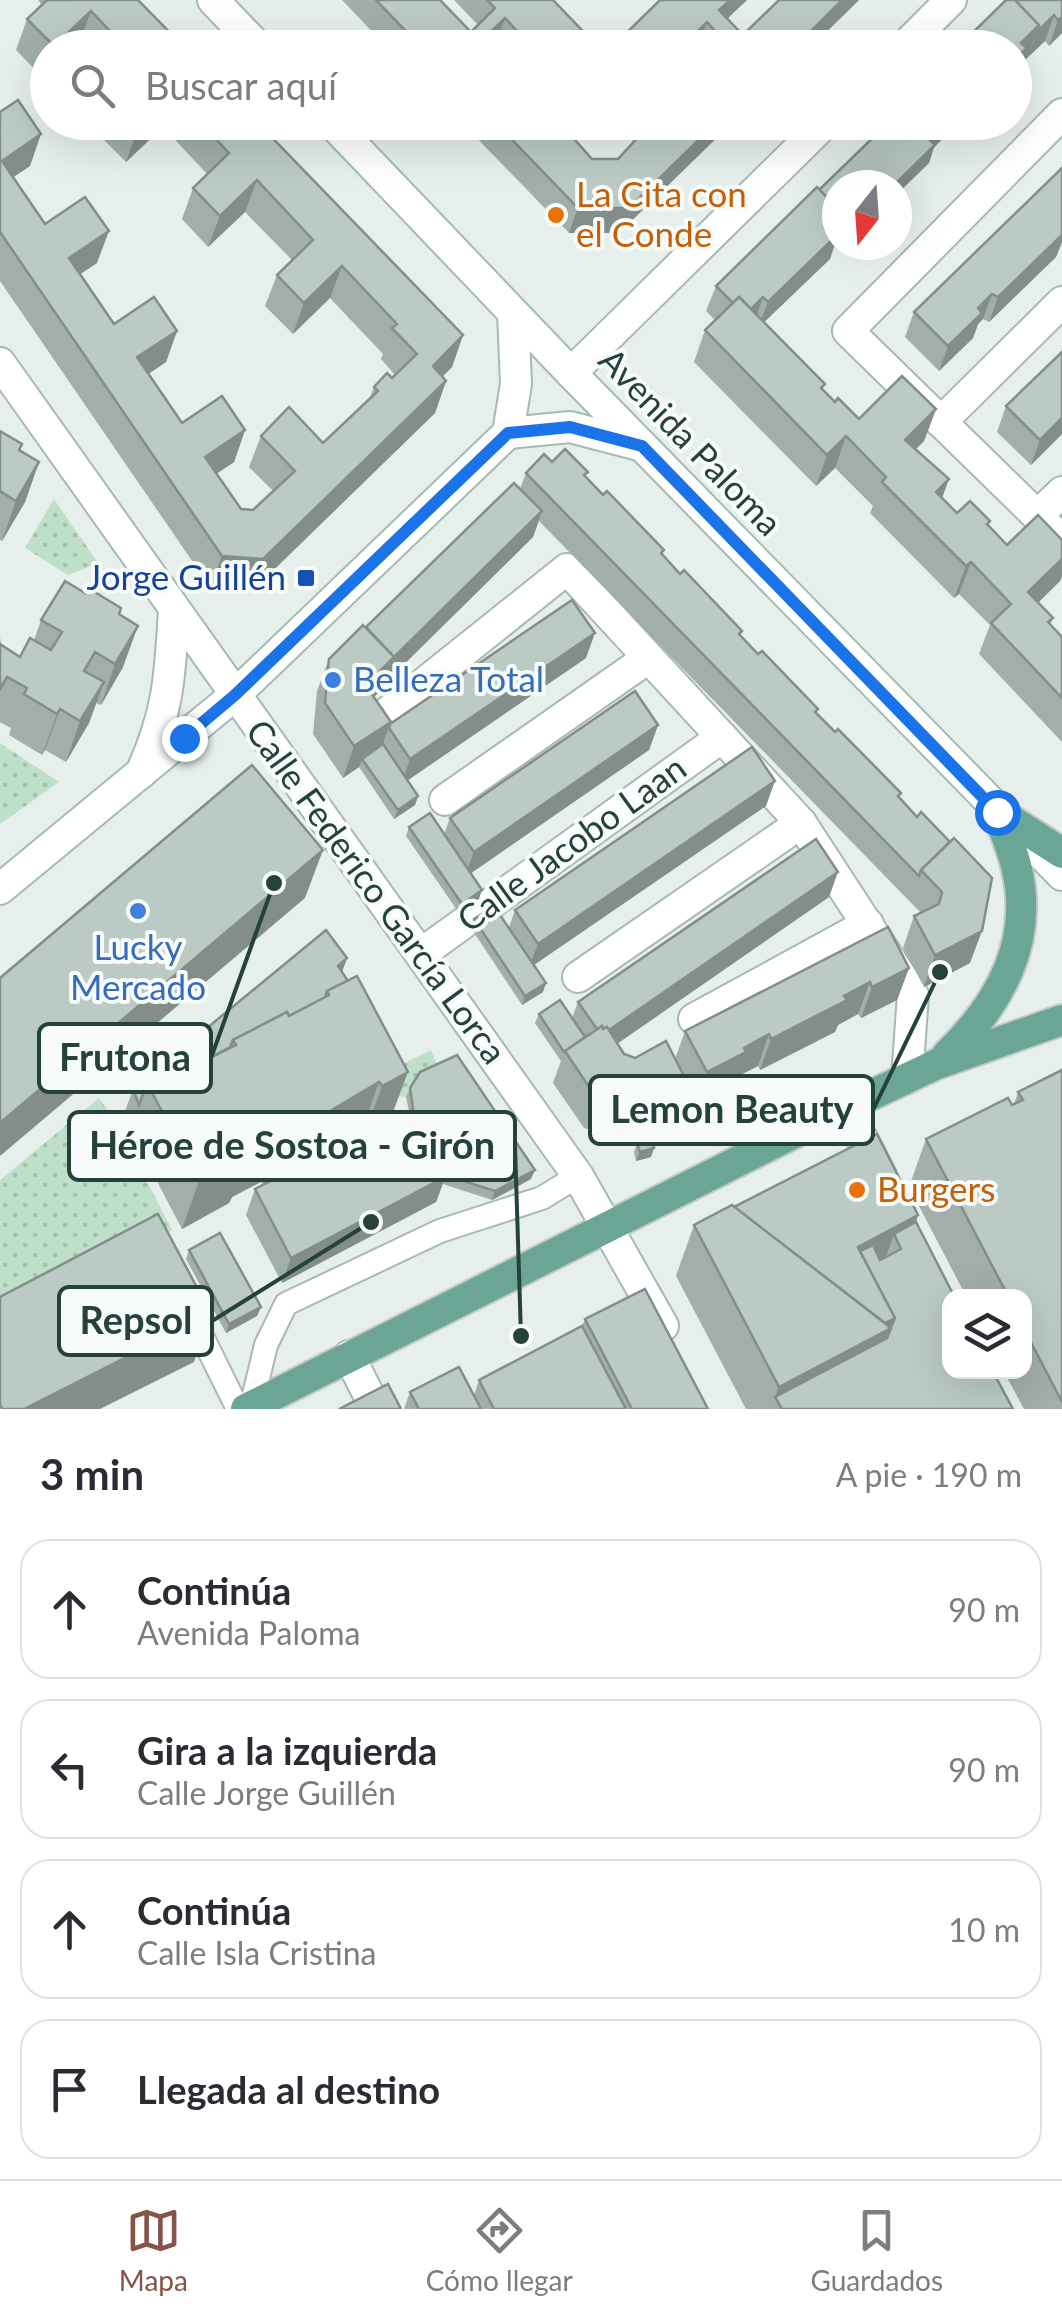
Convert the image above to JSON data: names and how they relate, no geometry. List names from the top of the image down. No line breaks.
{"streets":{"main road":["Avenida Paloma"],"street":["Calle Jacobo Laan","Calle Federico García Lorca"]},"crossings":[["Calle Jacobo Laan","Calle Federico García Lorca"]],"places":{"other":["La Cita con el Conde","Belleza Total","Frutona","Lucky Mercado","Lemon Beauty","Burgers","Repsol","Héroe de Sostoa - Girón"],"transit":["Jorge Guillén"]},"north":"bottom","page":{"search":"Buscar aquí","heading":["3 min","A pie · 190 m"],"list":[["Continúa","Avenida Paloma","90 m"],["Gira a la izquierda","Calle Jorge Guillén","90 m"],["Continúa","Calle Isla Cristina","10 m"],"Llegada al destino"],"nav":["Mapa","Cómo llegar","Guardados"]}}
